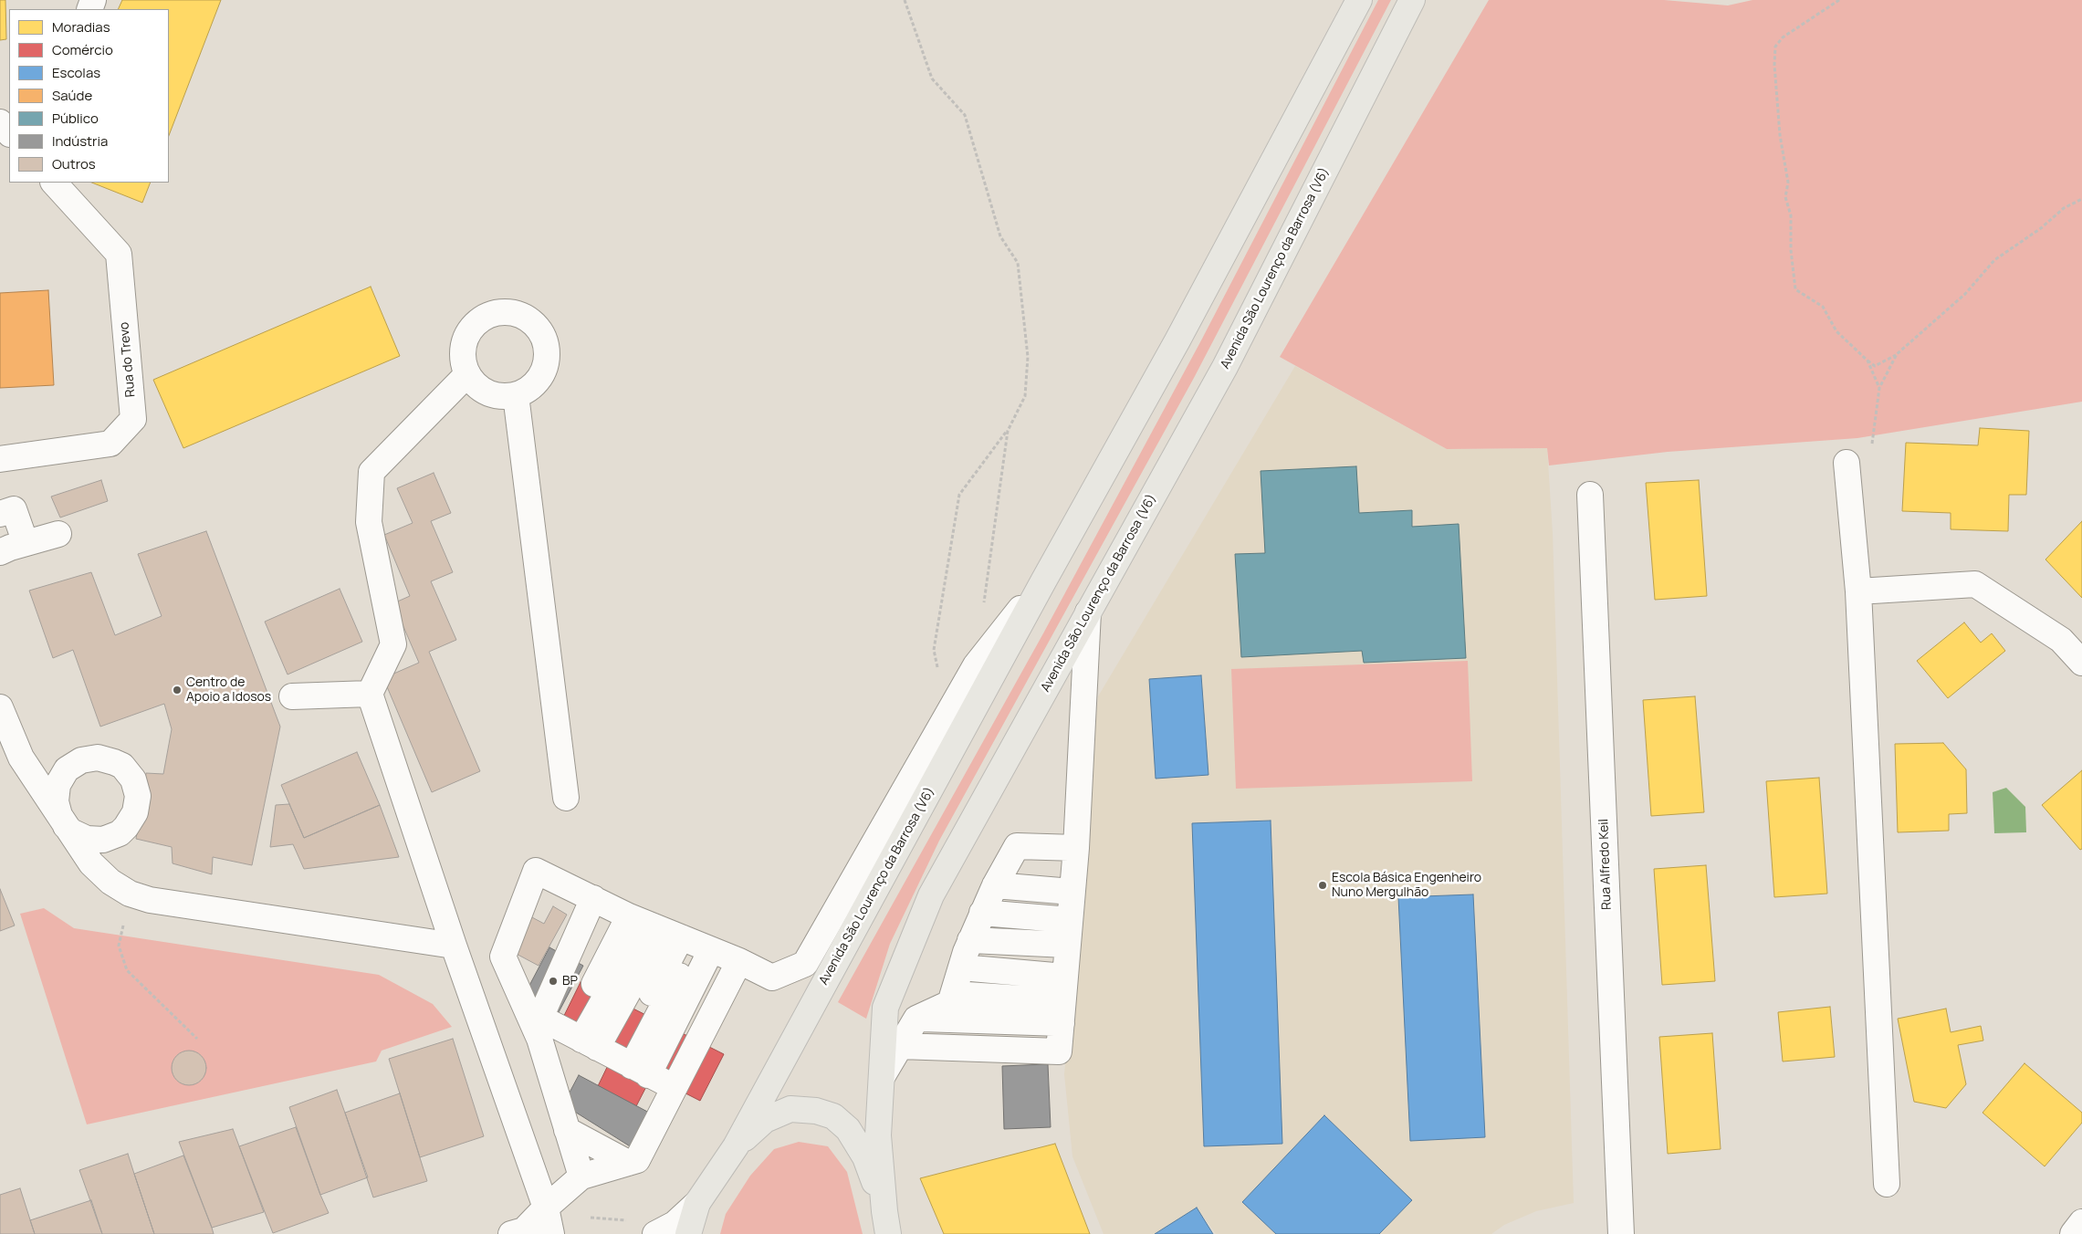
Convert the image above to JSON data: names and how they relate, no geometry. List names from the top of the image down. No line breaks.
{"streets":{"main road":["Avenida São Lourenço da Barrosa (V6)"],"street":["Rua do Trevo","Rua Alfredo Keil"]},"places":["Centro de Apoio a Idosos","Escola Básica Engenheiro Nuno Mergulhão","BP"],"legend":["Moradias","Comércio","Escolas","Saúde","Público","Indústria","Outros"]}
